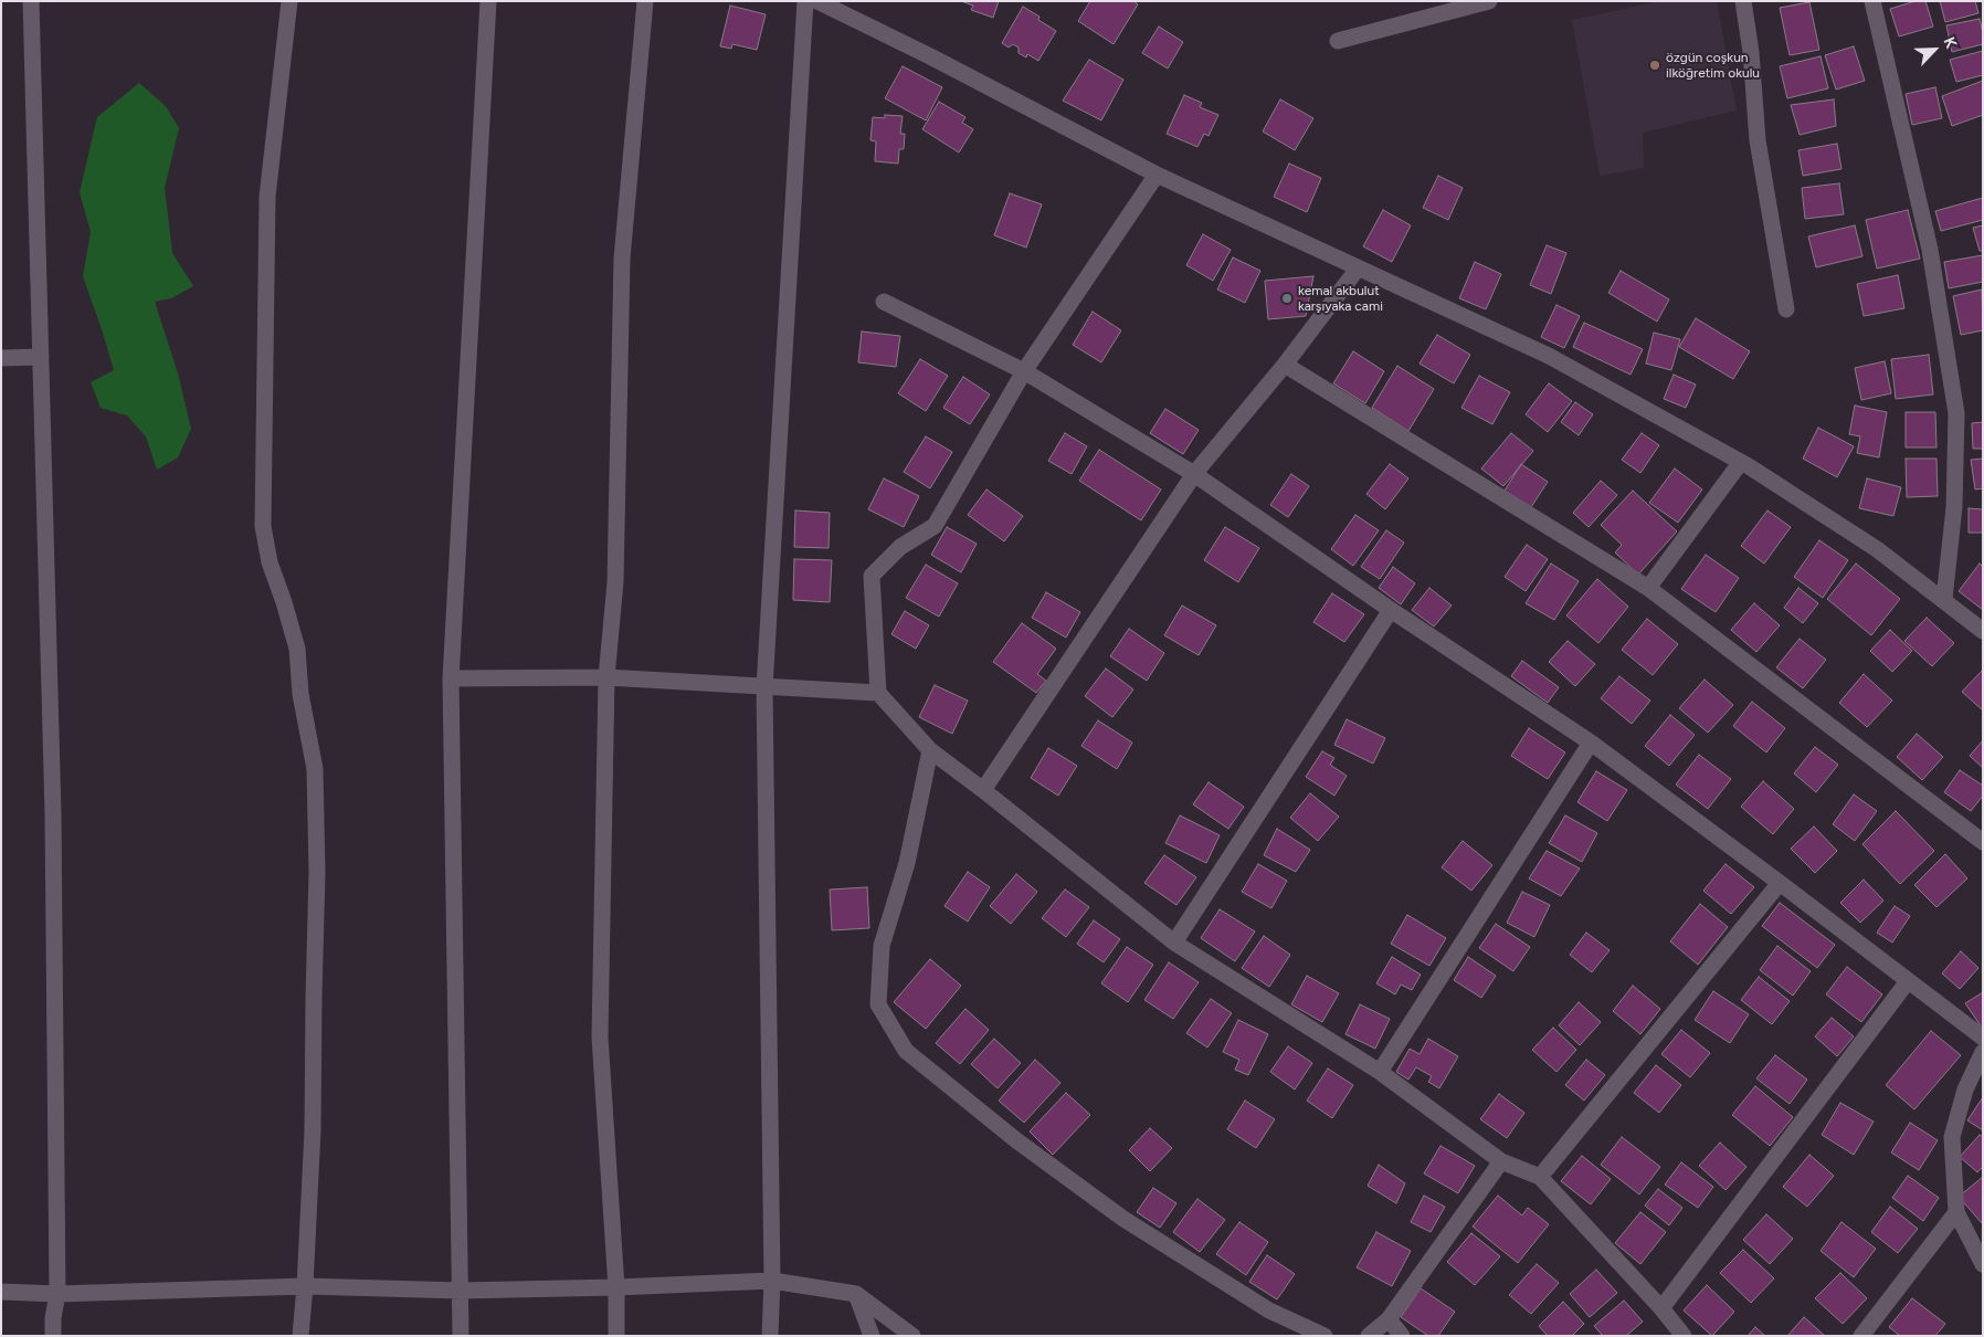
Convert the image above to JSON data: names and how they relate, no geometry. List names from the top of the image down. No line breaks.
{"places":["özgün coşkun ilköğretim okulu","kemal akbulut karşıyaka cami"],"north":"top right"}
